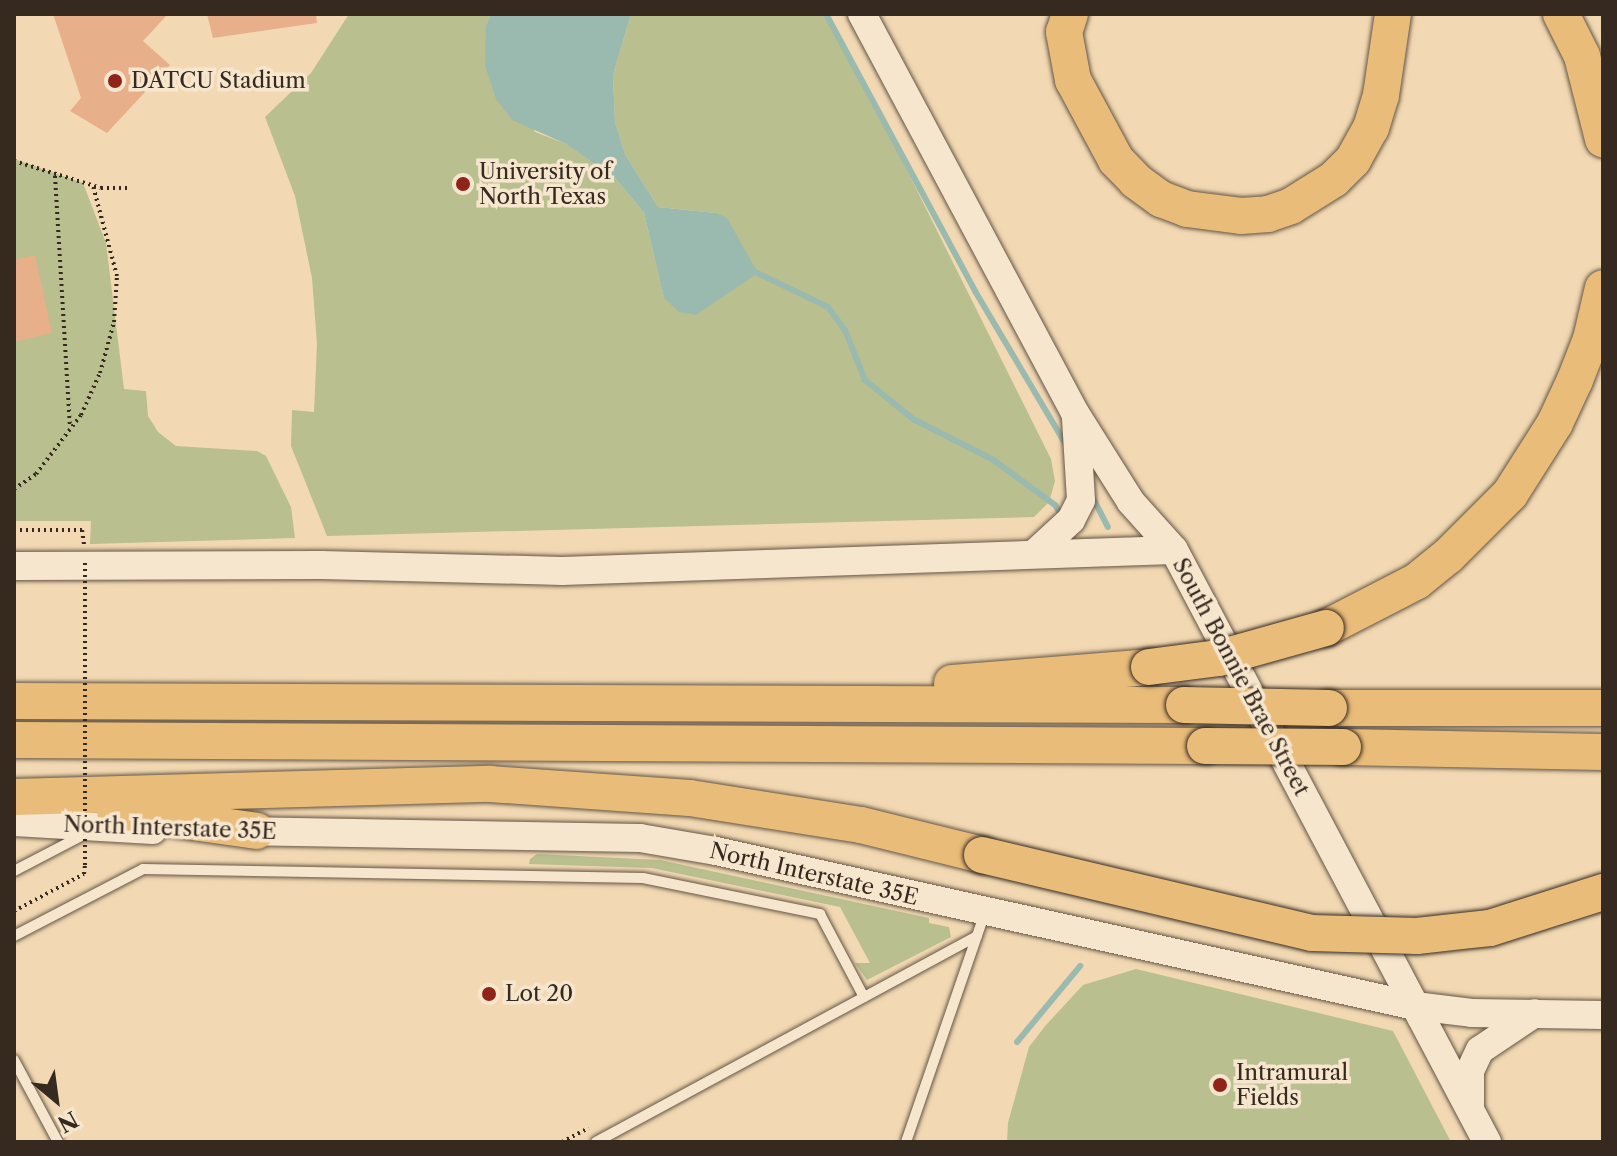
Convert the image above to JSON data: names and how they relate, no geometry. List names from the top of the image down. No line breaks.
{"streets":{"main road":["South Bonnie Brae Street","North Interstate 35E"]},"crossings":[["South Bonnie Brae Street","North Interstate 35E"]],"places":["DATCU Stadium","University of North Texas","Lot 20","Intramural Fields"],"north":"bottom right"}
